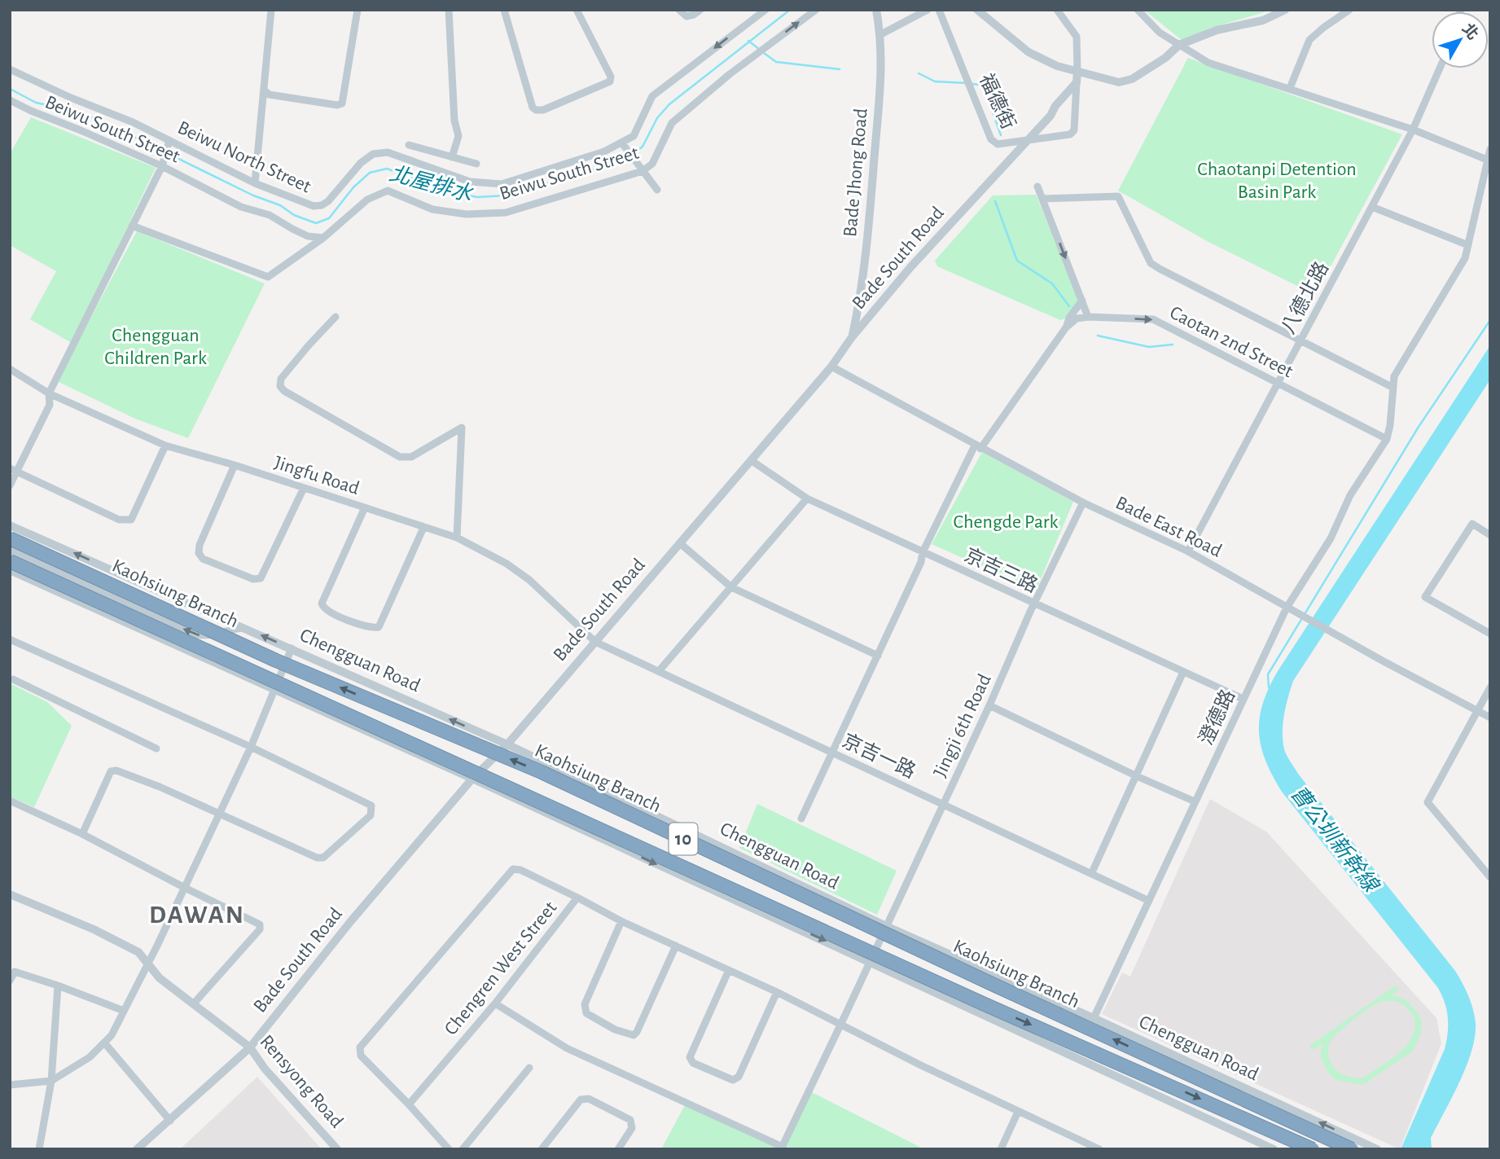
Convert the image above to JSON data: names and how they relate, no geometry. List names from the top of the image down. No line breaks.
{"streets":{"highway":["Kaohsiung Branch","10"],"street":["福德街","Beiwu South Street","Beiwu North Street","Bade Jhong Road","Bade South Road","八德北路","Caotan 2nd Street","Jingfu Road","Bade East Road","京吉三路","Chengguan Road","澄德路","Jingji 6th Road","京吉一路","Chengren West Street","Rensyong Road"]},"crossings":[["福德街","Bade South Road"],["Bade Jhong Road","Bade South Road"],["Bade South Road","Jingfu Road"],["Bade South Road","Bade East Road"],["Bade South Road","京吉三路"],["Bade South Road","Chengguan Road"],["Bade South Road","京吉一路"],["Bade South Road","Rensyong Road"],["八德北路","Caotan 2nd Street"],["八德北路","Bade East Road"],["Caotan 2nd Street","澄德路"],["Jingfu Road","京吉一路"],["Bade East Road","澄德路"],["Bade East Road","Jingji 6th Road"],["京吉三路","澄德路"],["京吉三路","Jingji 6th Road"],["Chengguan Road","澄德路"],["Chengguan Road","Jingji 6th Road"],["澄德路","京吉一路"],["Jingji 6th Road","京吉一路"],["Jingji 6th Road","Chengren West Street"]],"districts":["DAWAN"],"water":["北屋排水","曹公圳新幹線"],"parks":["Chaotanpi Detention Basin Park","Chengguan Children Park","Chengde Park"],"north":"top right"}
